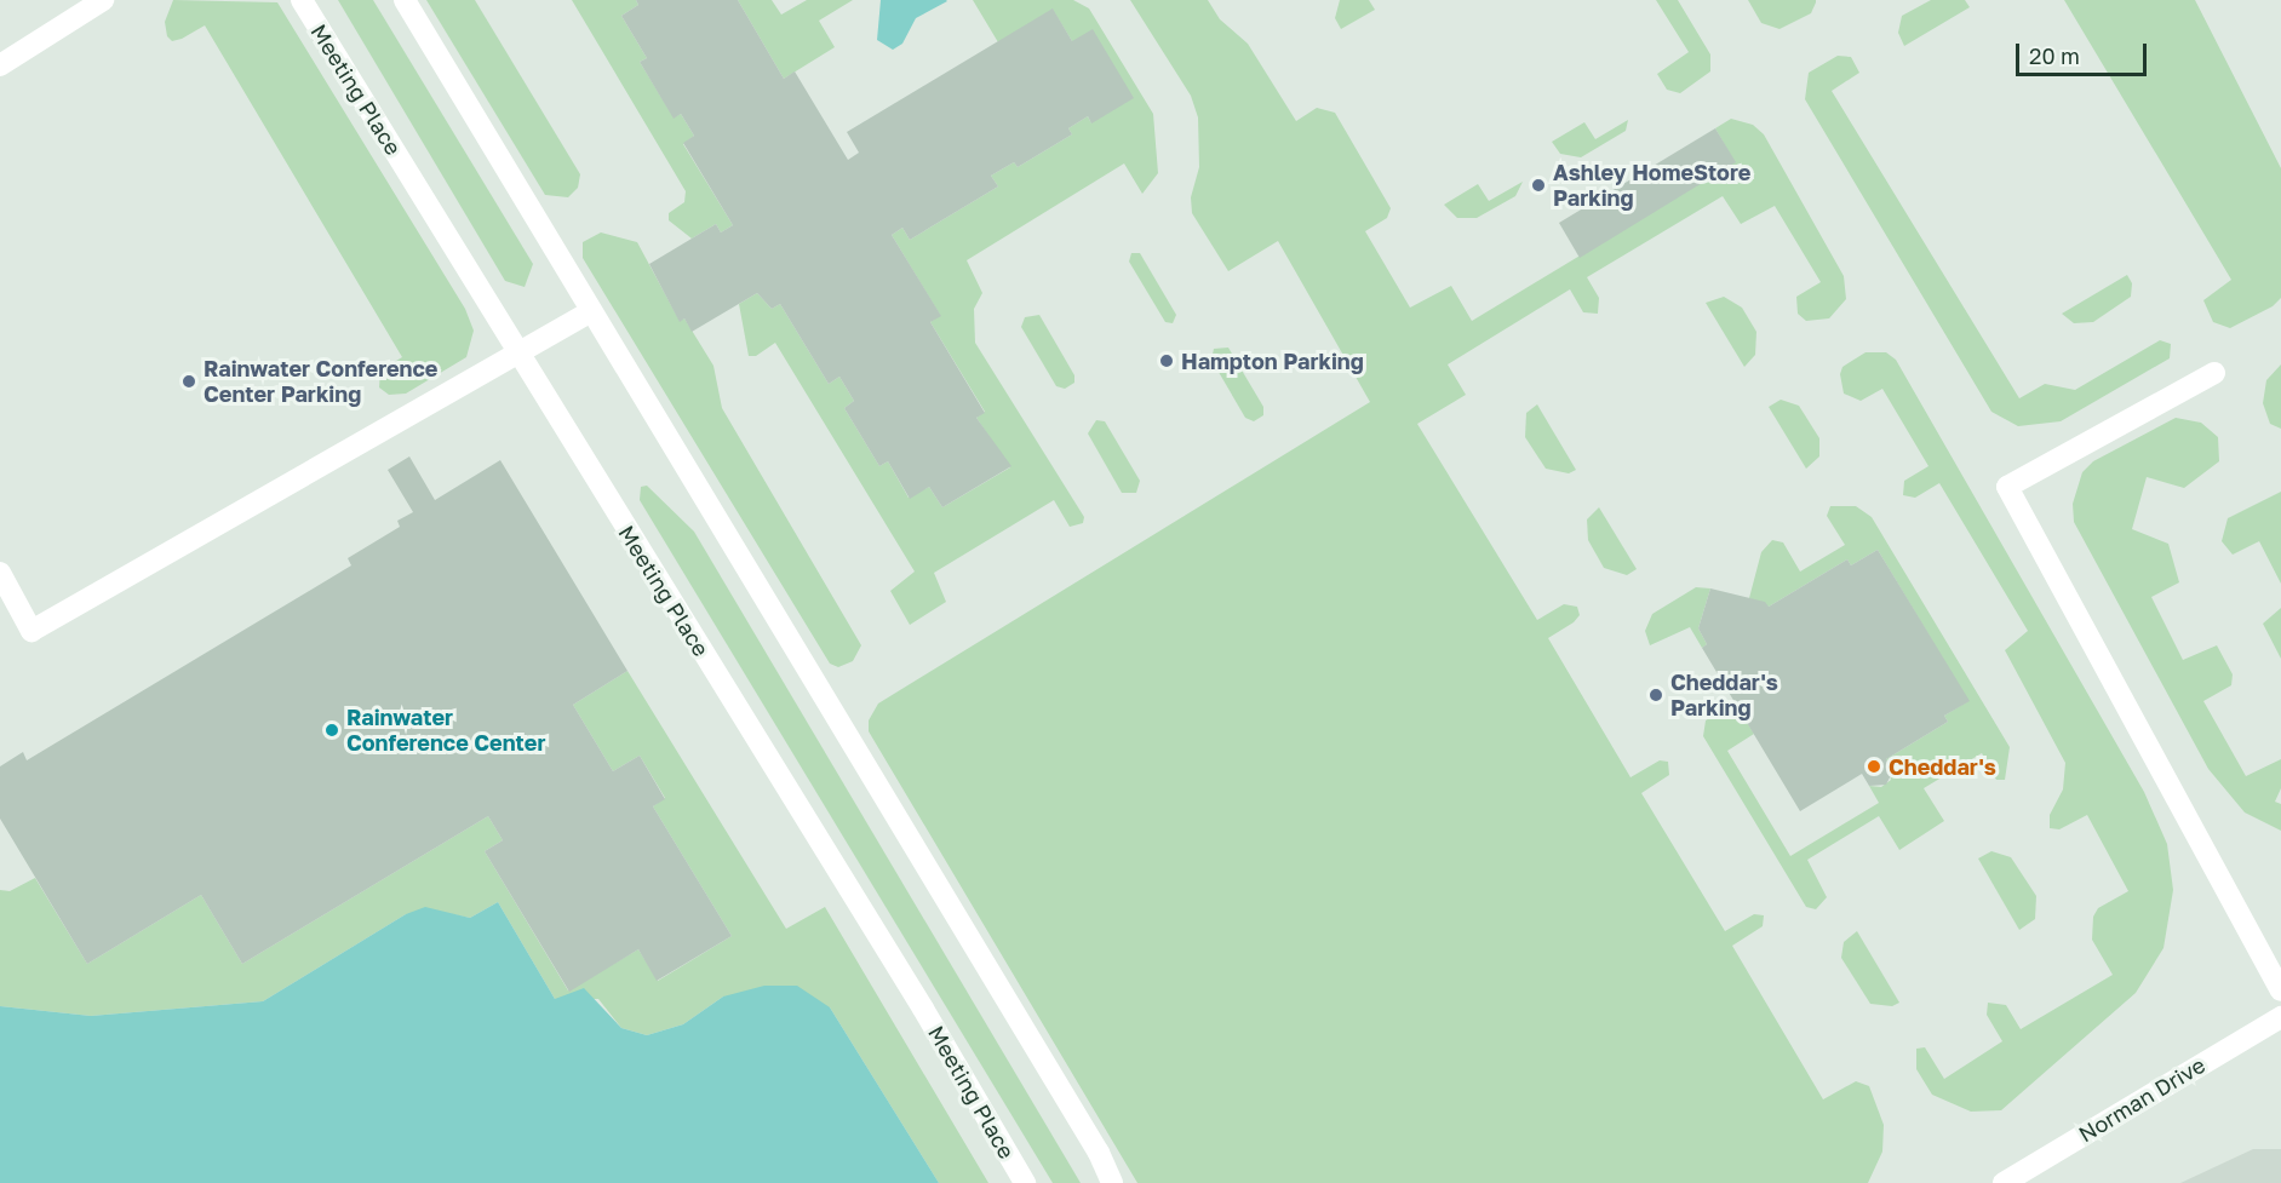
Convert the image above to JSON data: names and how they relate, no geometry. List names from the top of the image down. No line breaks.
{"streets":{"street":["Meeting Place","Norman Drive"]},"places":["Ashley HomeStore Parking","Hampton Parking","Rainwater Conference Center Parking","Cheddar's Parking","Rainwater Conference Center","Cheddar's"],"scale_bar":"20 m"}
